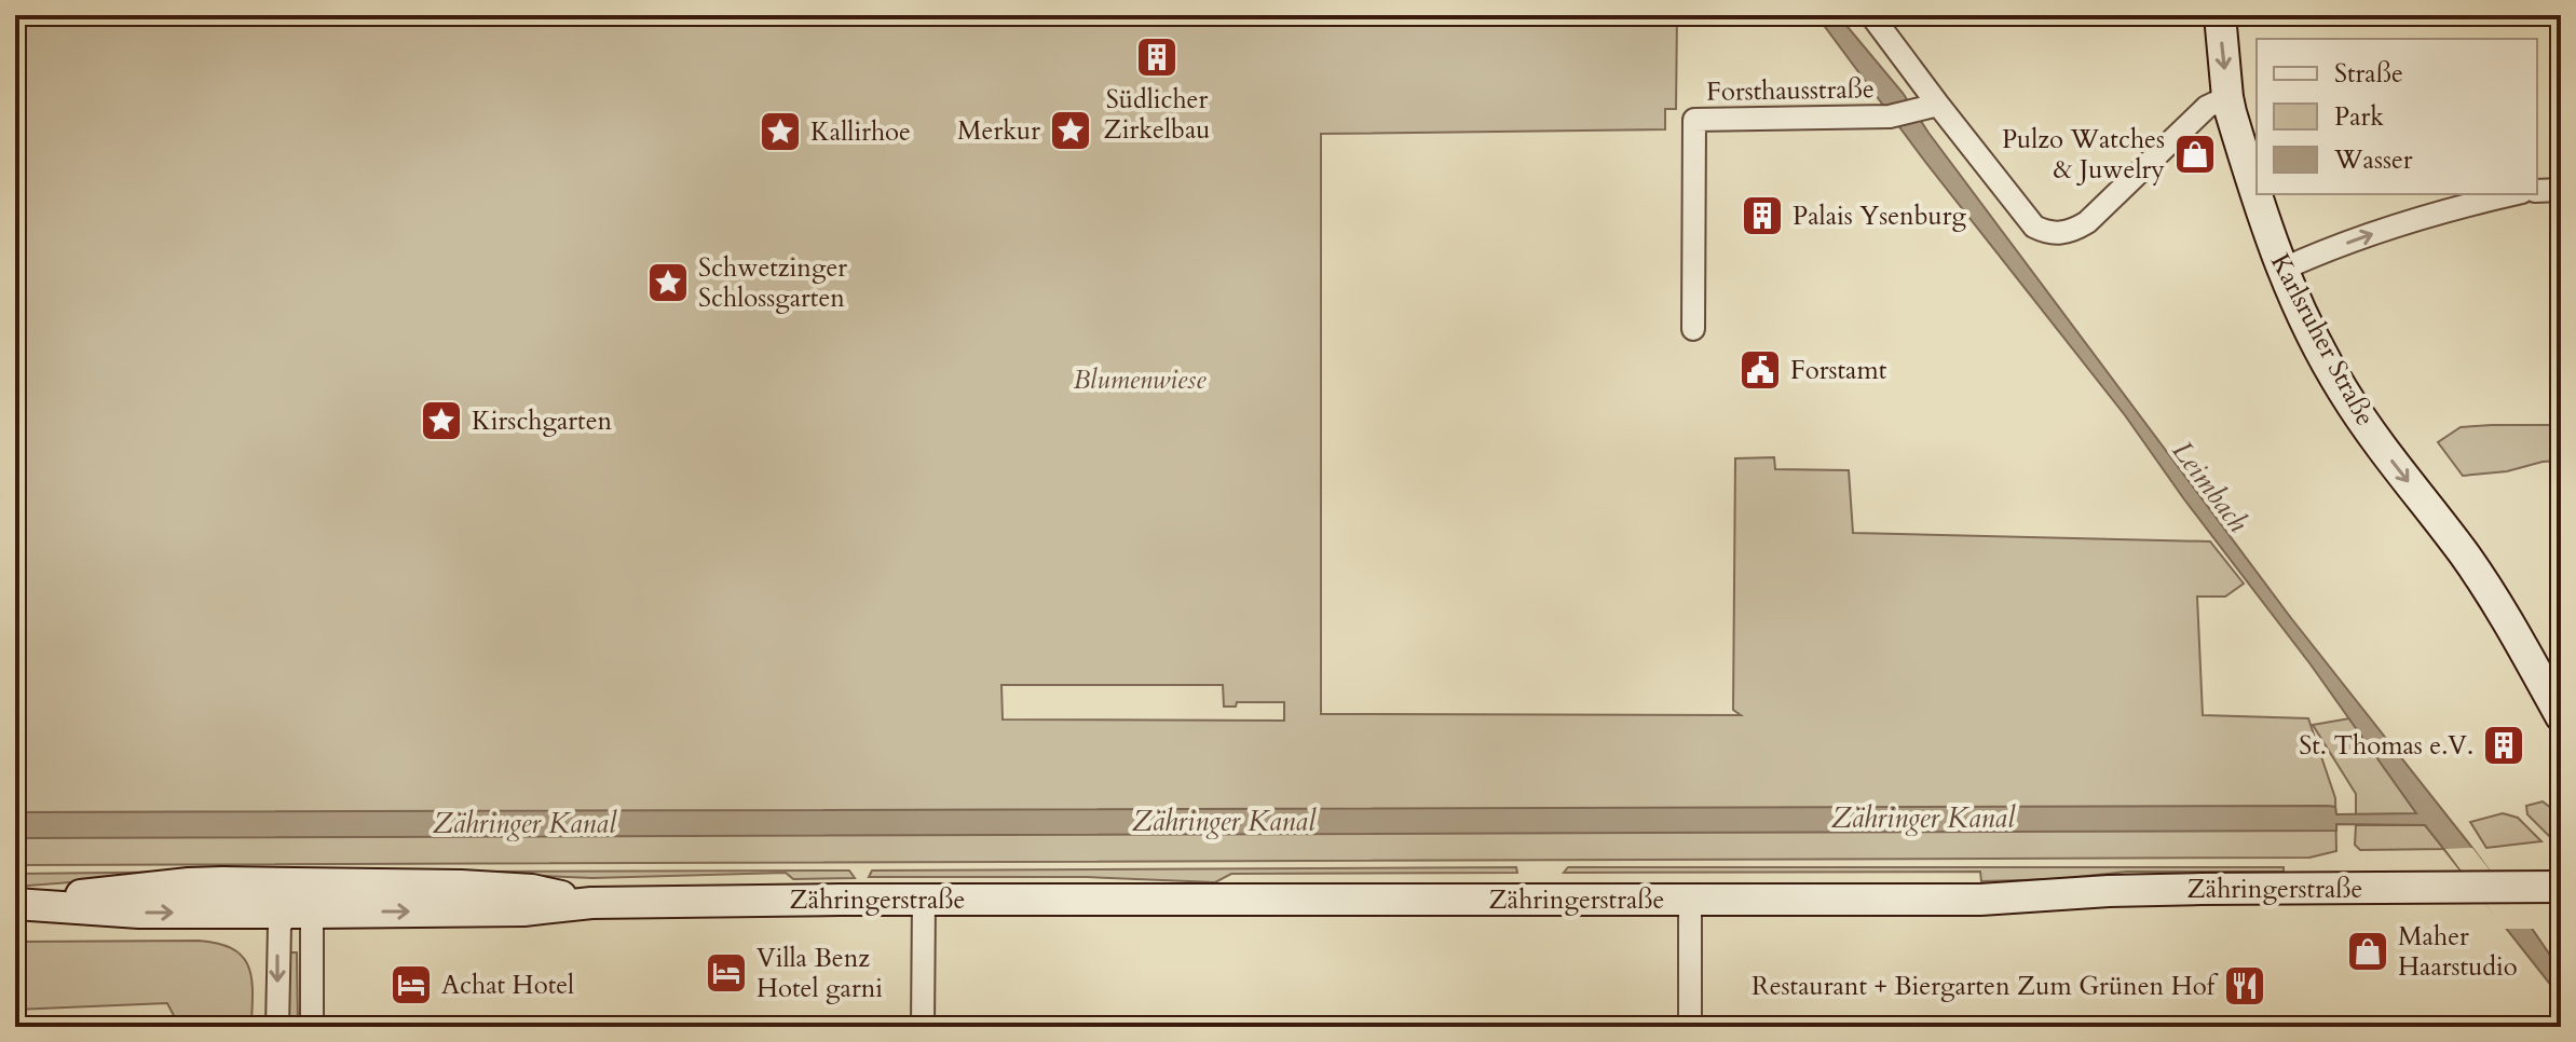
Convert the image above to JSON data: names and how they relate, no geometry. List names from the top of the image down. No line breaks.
{"streets":{"main road":["Karlsruher Straße","Zähringerstraße"],"street":["Forsthausstraße"]},"crossings":[["Forsthausstraße","Karlsruher Straße"]],"one_way":["Karlsruher Straße"],"water":["Leimbach","Zähringer Kanal"],"parks":["Blumenwiese"],"places":{"building":["Südlicher Zirkelbau","Palais Ysenburg","St. Thomas e.V."],"place":["Merkur","Kallirhoe","Schwetzinger Schlossgarten","Kirschgarten"],"shop":["Pulzo Watches & Juwelry","Maher Haarstudio"],"public building":["Forstamt"],"hotel":["Villa Benz Hotel garni","Achat Hotel"],"restaurant":["Restaurant + Biergarten Zum Grünen Hof"]},"legend":["Straße","Park","Wasser"]}
